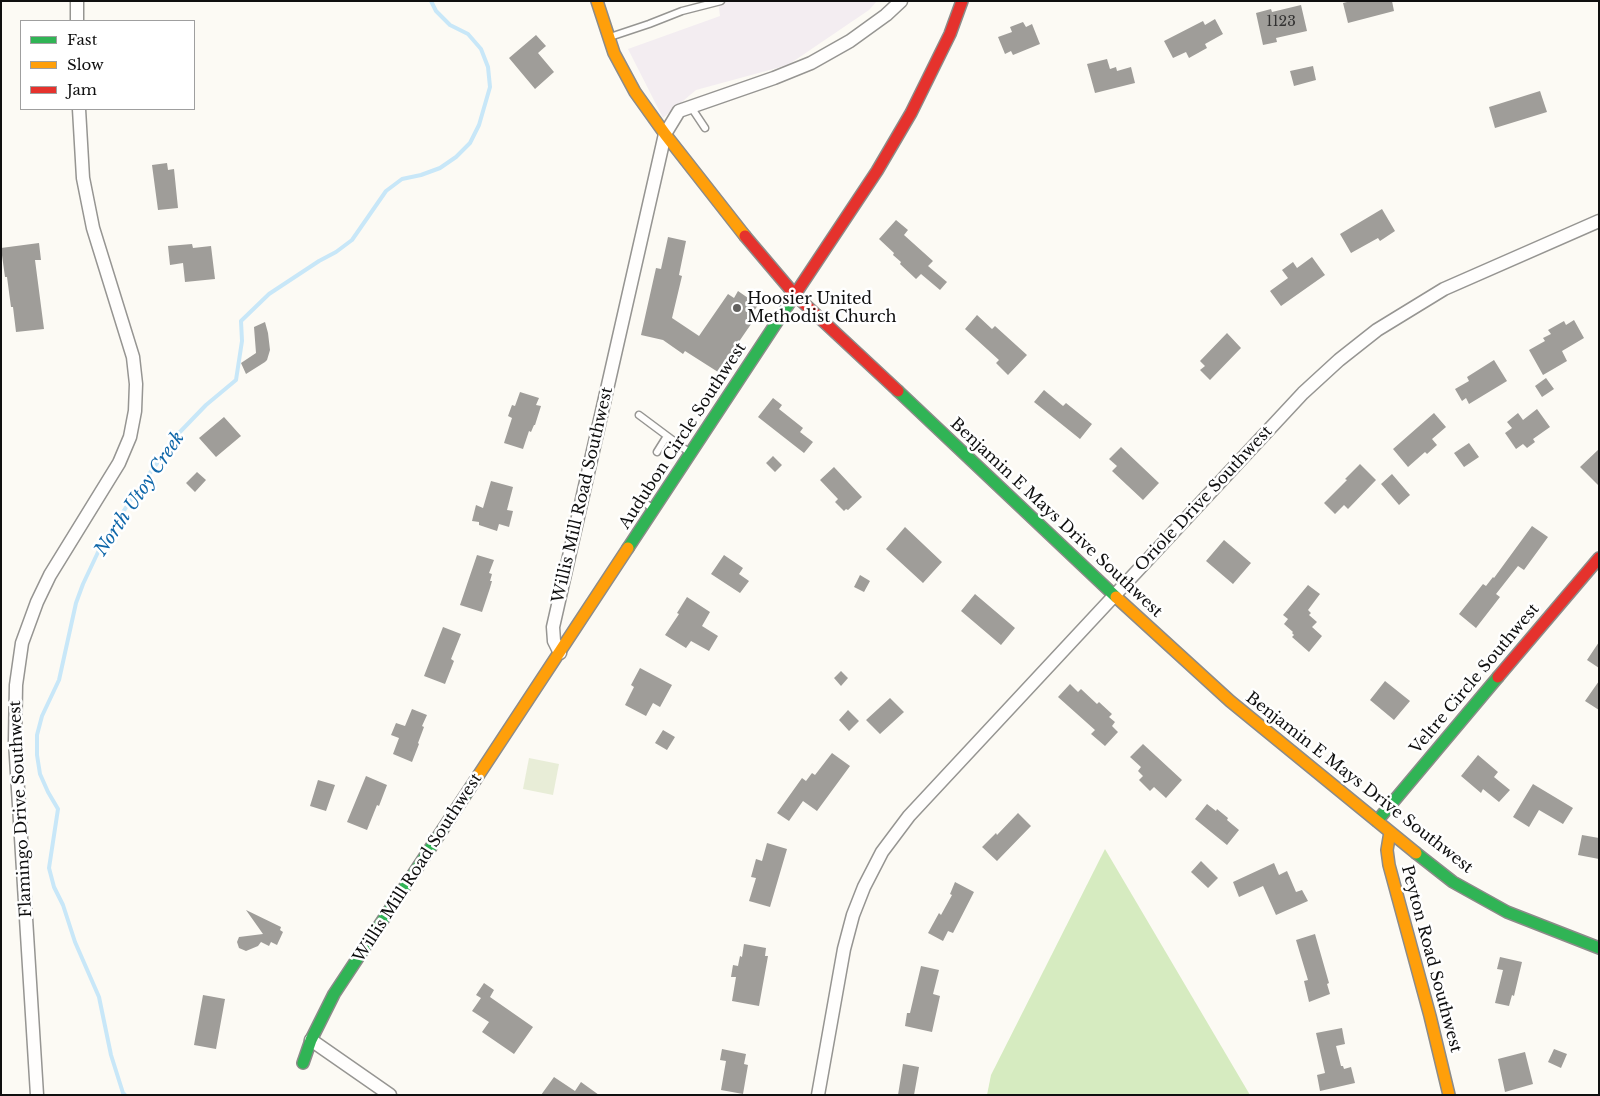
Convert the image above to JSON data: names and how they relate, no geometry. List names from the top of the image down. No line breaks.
{"streets":{"street":["Audubon Circle Southwest","Willis Mill Road Southwest","Oriole Drive Southwest","Benjamin E Mays Drive Southwest","Veltre Circle Southwest","Flamingo Drive Southwest","Peyton Road Southwest"]},"crossings":[["Audubon Circle Southwest","Willis Mill Road Southwest"],["Audubon Circle Southwest","Benjamin E Mays Drive Southwest"],["Willis Mill Road Southwest","Benjamin E Mays Drive Southwest"],["Oriole Drive Southwest","Benjamin E Mays Drive Southwest"],["Benjamin E Mays Drive Southwest","Veltre Circle Southwest"],["Benjamin E Mays Drive Southwest","Peyton Road Southwest"]],"water":["North Utoy Creek"],"places":["Hoosier United Methodist Church"],"house_numbers":["1123"],"legend":["Fast","Slow","Jam"]}
